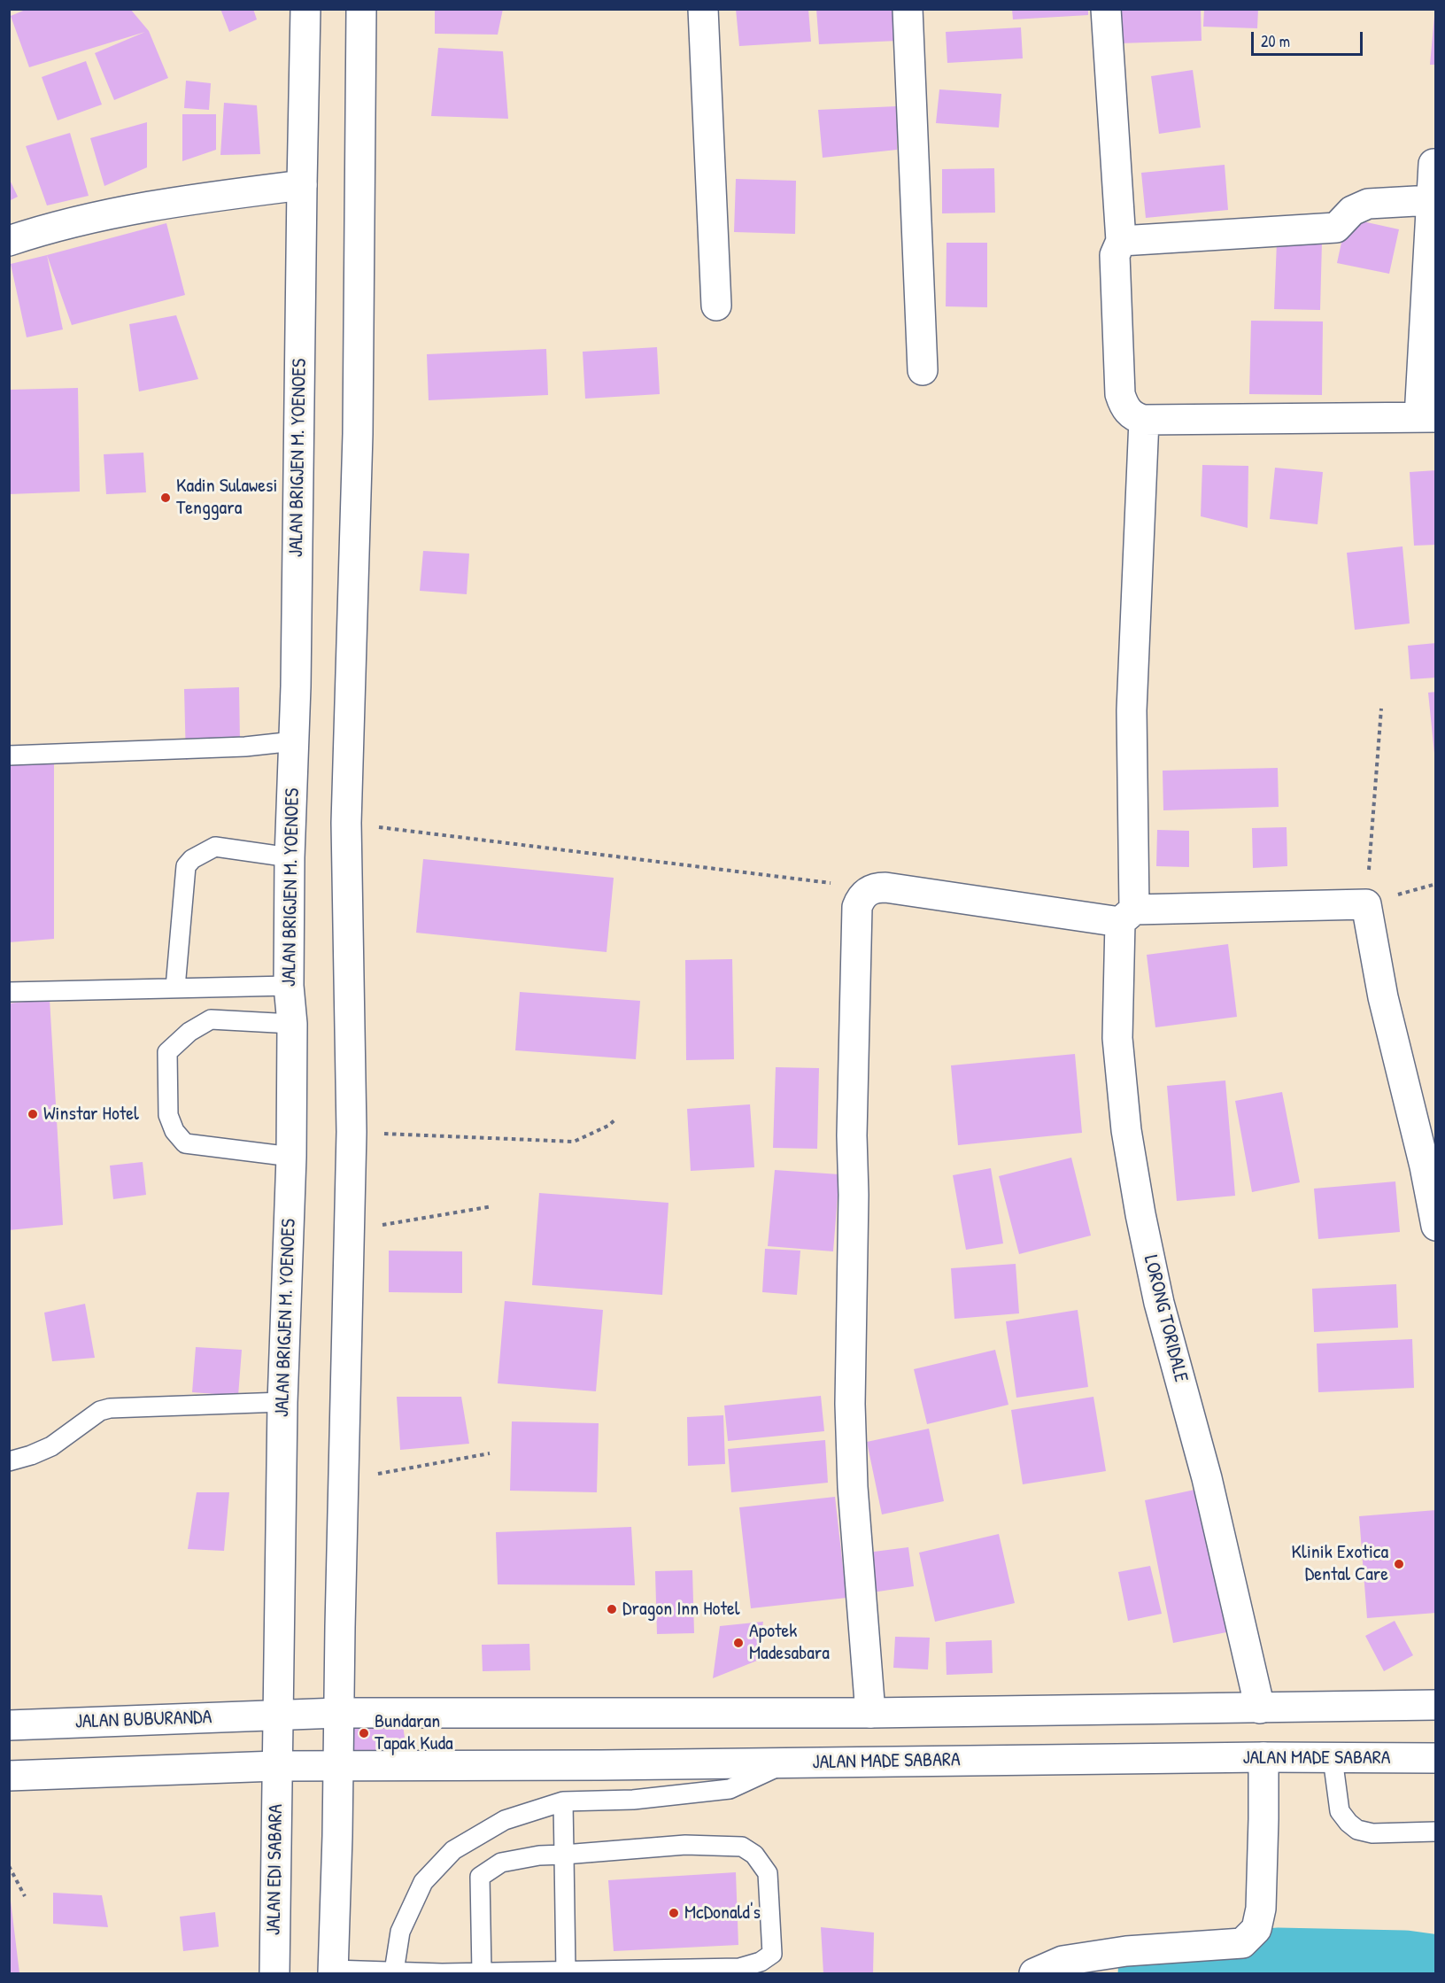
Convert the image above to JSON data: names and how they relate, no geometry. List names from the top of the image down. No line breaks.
{"streets":{"street":["JALAN BRIGJEN M. YOENOES","LORONG TORIDALE","JALAN BUBURANDA","JALAN MADE SABARA","JALAN EDI SABARA"]},"crossings":[["JALAN BRIGJEN M. YOENOES","JALAN BUBURANDA"],["JALAN BRIGJEN M. YOENOES","JALAN MADE SABARA"],["JALAN BRIGJEN M. YOENOES","JALAN EDI SABARA"],["JALAN MADE SABARA","JALAN EDI SABARA"]],"places":["Kadin Sulawesi Tenggara","Winstar Hotel","Klinik Exotica Dental Care","Dragon Inn Hotel","Apotek Madesabara","Bundaran Tapak Kuda","McDonald's"],"scale_bar":"20 m"}
